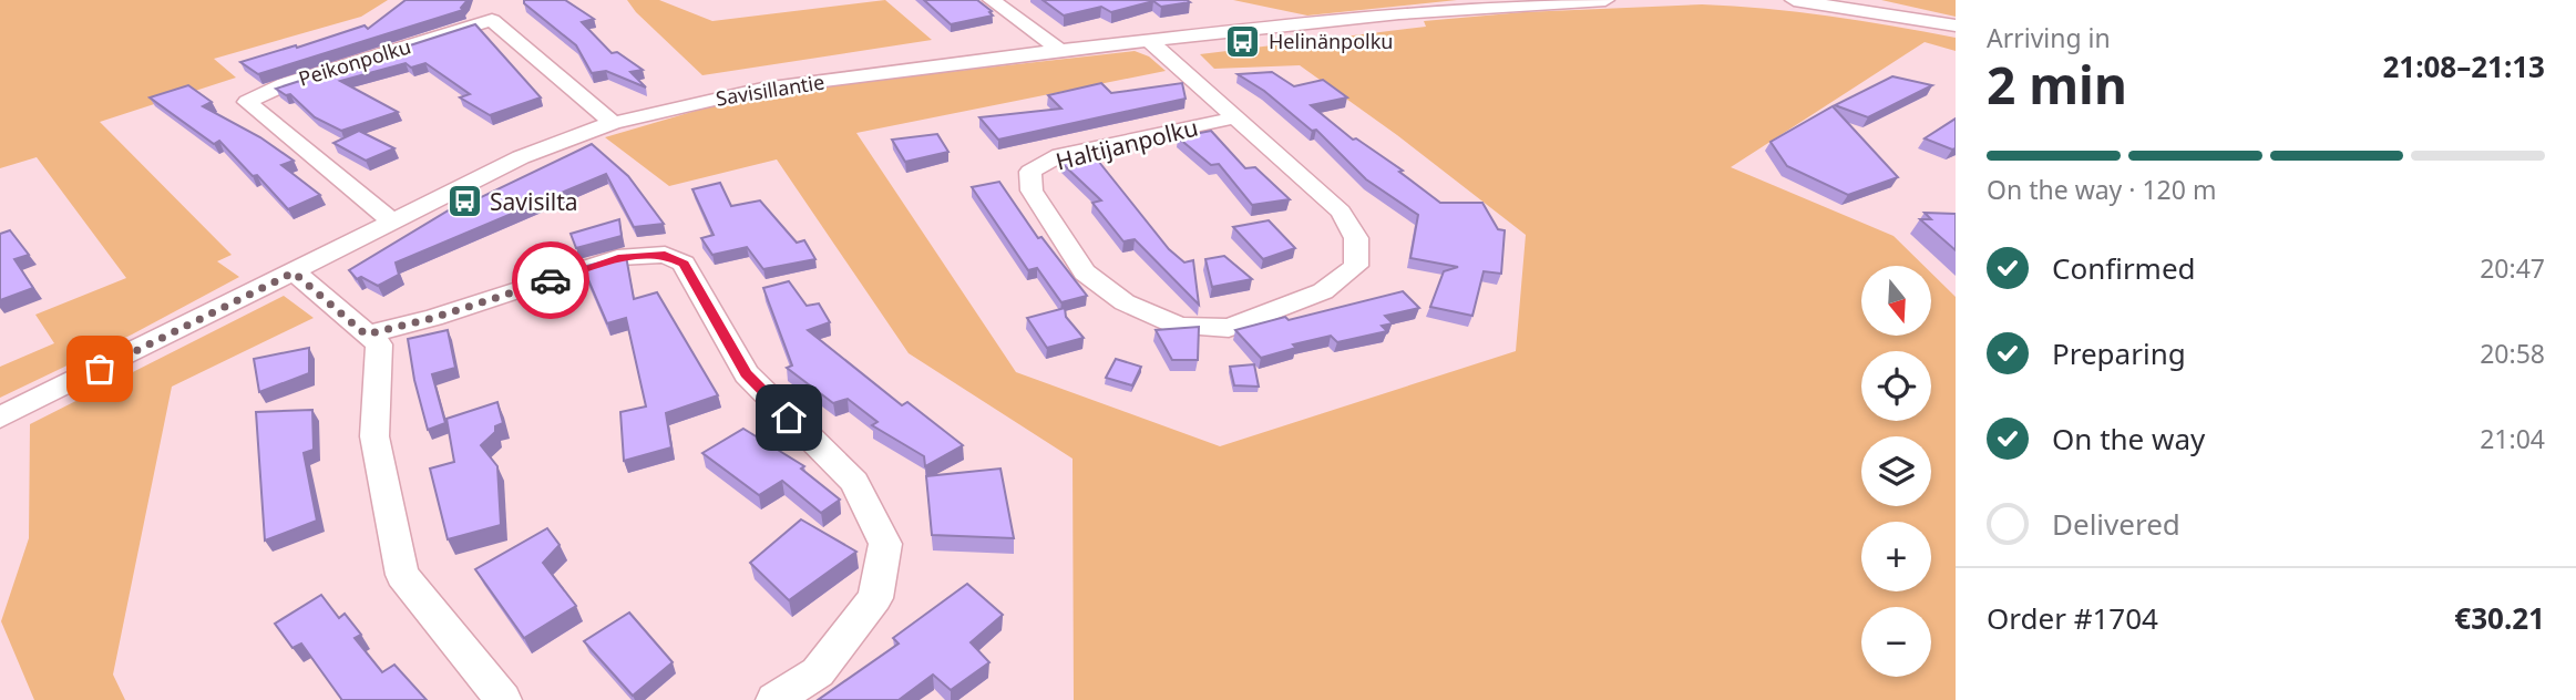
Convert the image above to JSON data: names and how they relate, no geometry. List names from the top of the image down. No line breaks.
{"streets":{"street":["Peikonpolku","Savisillantie","Haltijanpolku"]},"crossings":[["Peikonpolku","Savisillantie"],["Savisillantie","Haltijanpolku"]],"places":{"bus stop":["Helinänpolku","Savisilta"]},"north":"bottom","page":{"heading":["2 min","Arriving in","21:08–21:13"],"panel":["Order #1704","€30.21"],"bar":"On the way · 120 m","list":[["Confirmed","20:47"],["Preparing","20:58"],["On the way","21:04"],"Delivered"],"map_buttons":["+","−"]}}
